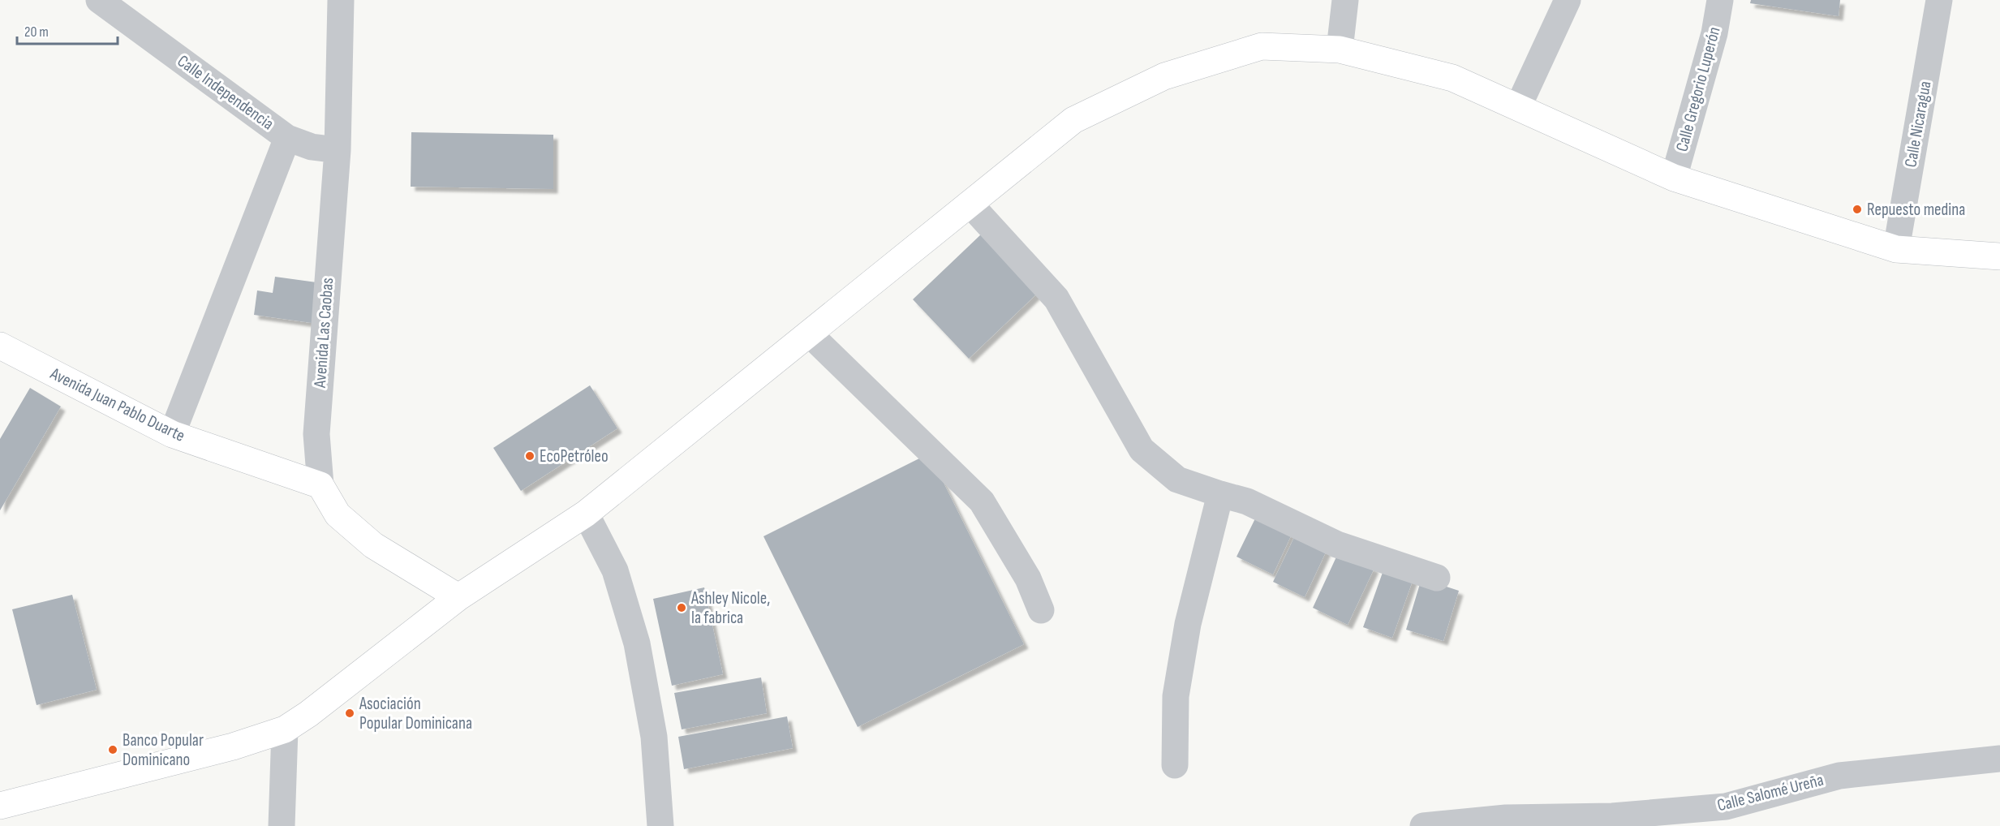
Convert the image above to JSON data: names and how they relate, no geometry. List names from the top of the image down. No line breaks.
{"streets":{"main road":["Avenida Las Caobas","Avenida Juan Pablo Duarte"],"street":["Calle Gregorio Luperón","Calle Independencia","Calle Nicaragua","Calle Salomé Ureña"]},"crossings":[["Calle Independencia","Avenida Las Caobas"],["Avenida Las Caobas","Avenida Juan Pablo Duarte"]],"places":["Repuesto medina","EcoPetróleo","Ashley Nicole, la fabrica","Asociación Popular Dominicana","Banco Popular Dominicano"],"scale_bar":"20 m"}
